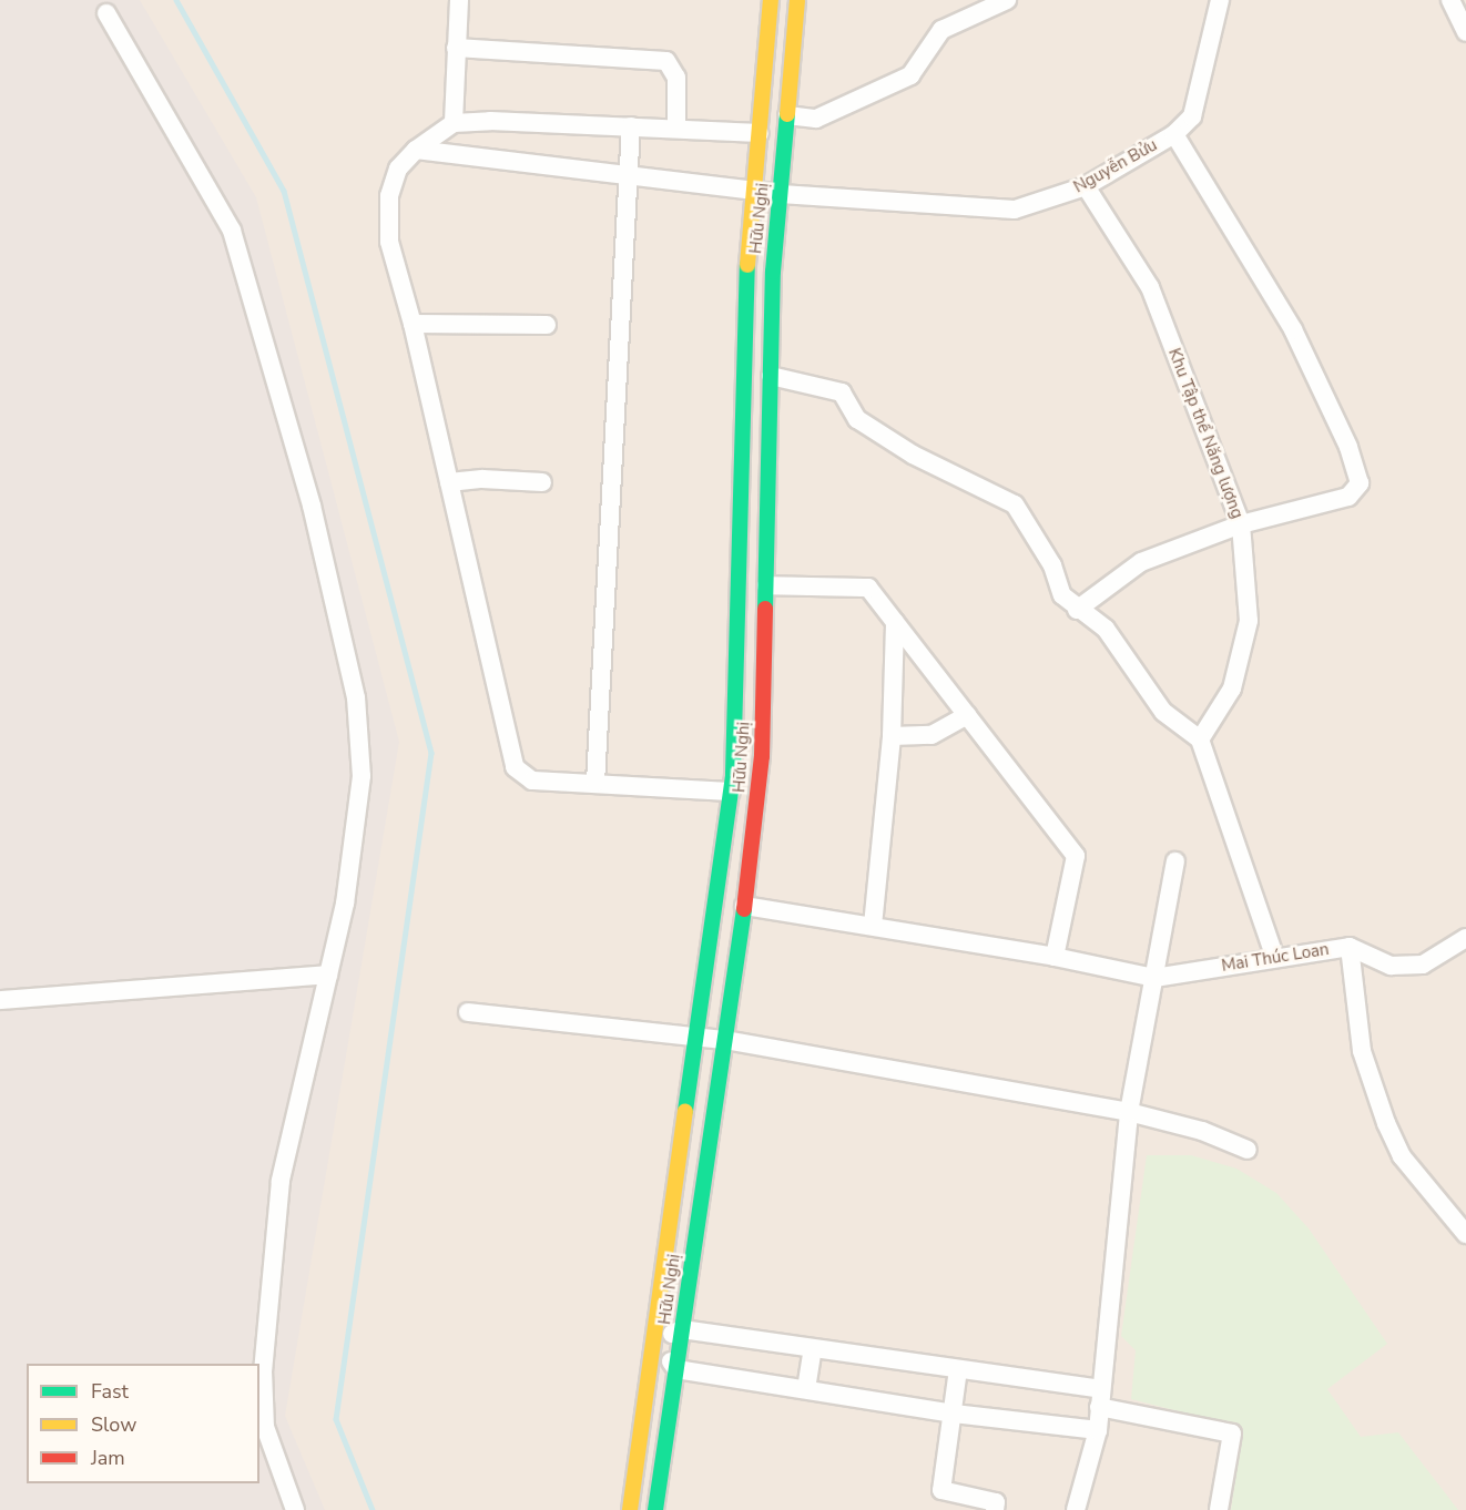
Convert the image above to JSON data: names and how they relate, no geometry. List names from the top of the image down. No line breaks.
{"streets":{"main road":["Hữu Nghị"],"street":["Nguyễn Bửu","Khu Tập thể Năng lượng","Mai Thúc Loan"]},"crossings":[["Nguyễn Bửu","Hữu Nghị"],["Nguyễn Bửu","Khu Tập thể Năng lượng"]],"legend":["Fast","Slow","Jam"]}
